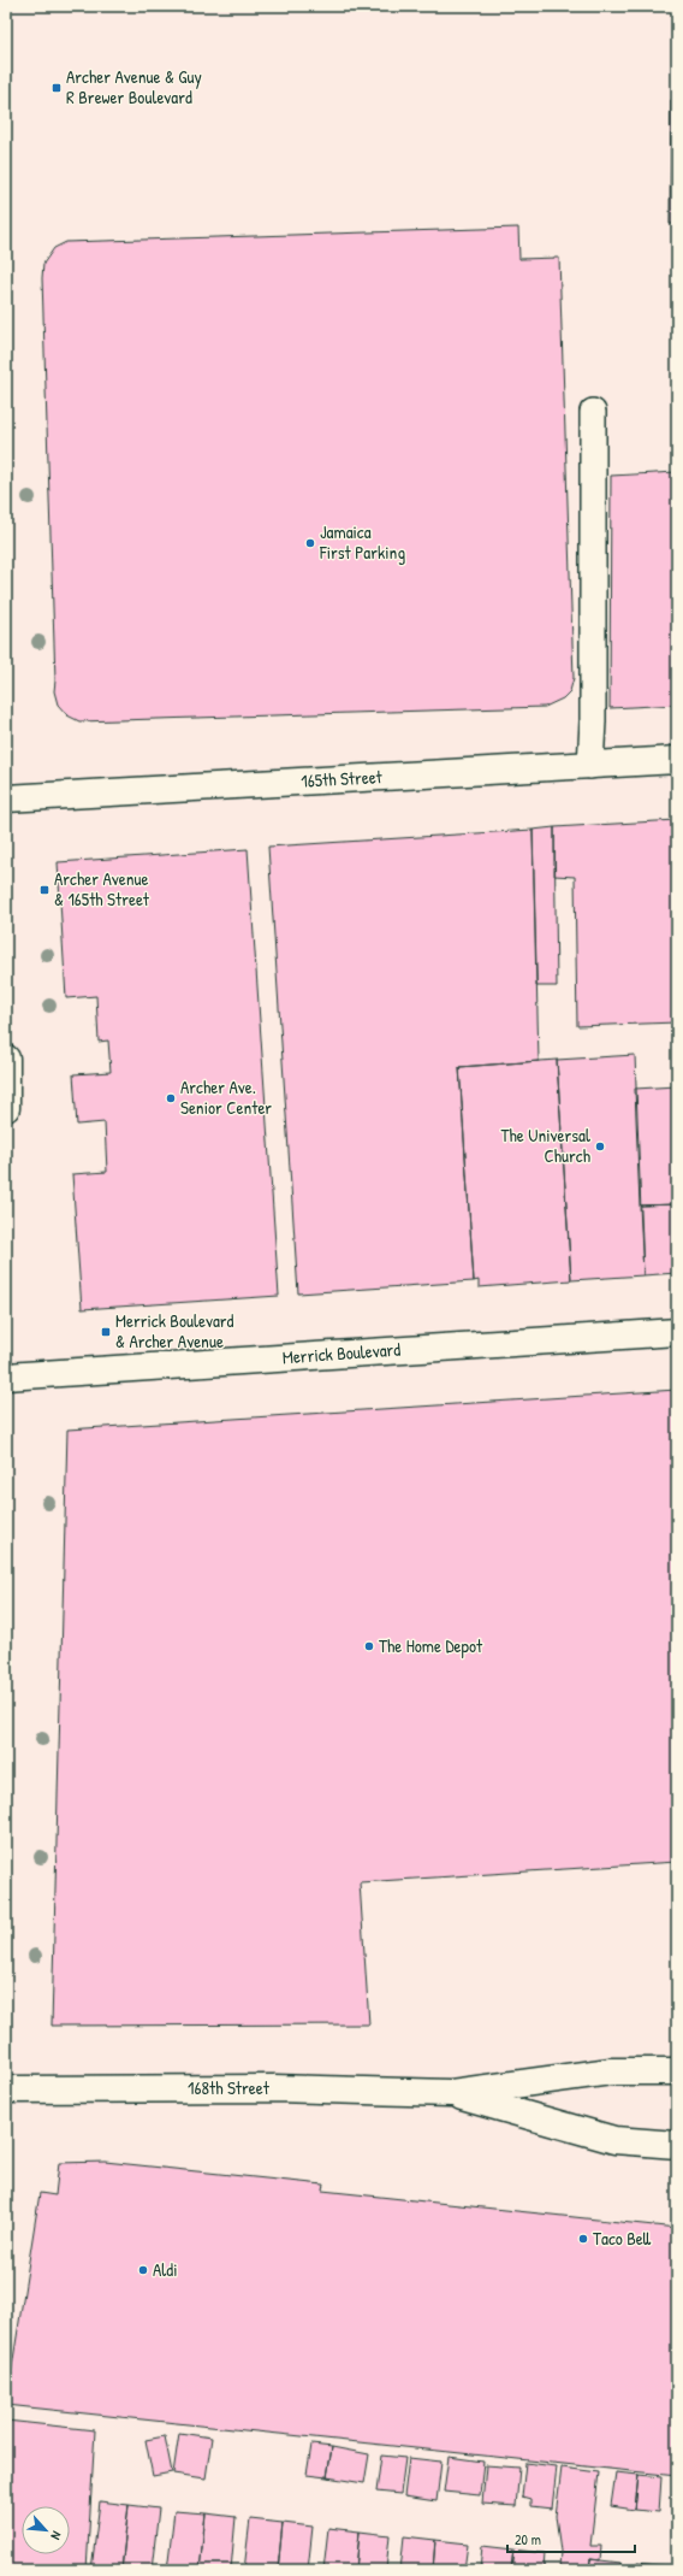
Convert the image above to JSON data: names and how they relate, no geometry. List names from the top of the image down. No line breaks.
{"streets":{"main road":["165th Street","Merrick Boulevard","168th Street"]},"places":{"transit":["Archer Avenue & Guy R Brewer Boulevard","Archer Avenue & 165th Street","Merrick Boulevard & Archer Avenue"],"other":["Jamaica First Parking","Archer Ave. Senior Center","The Universal Church","The Home Depot","Taco Bell","Aldi"]},"scale_bar":"20 m","north":"bottom right"}
